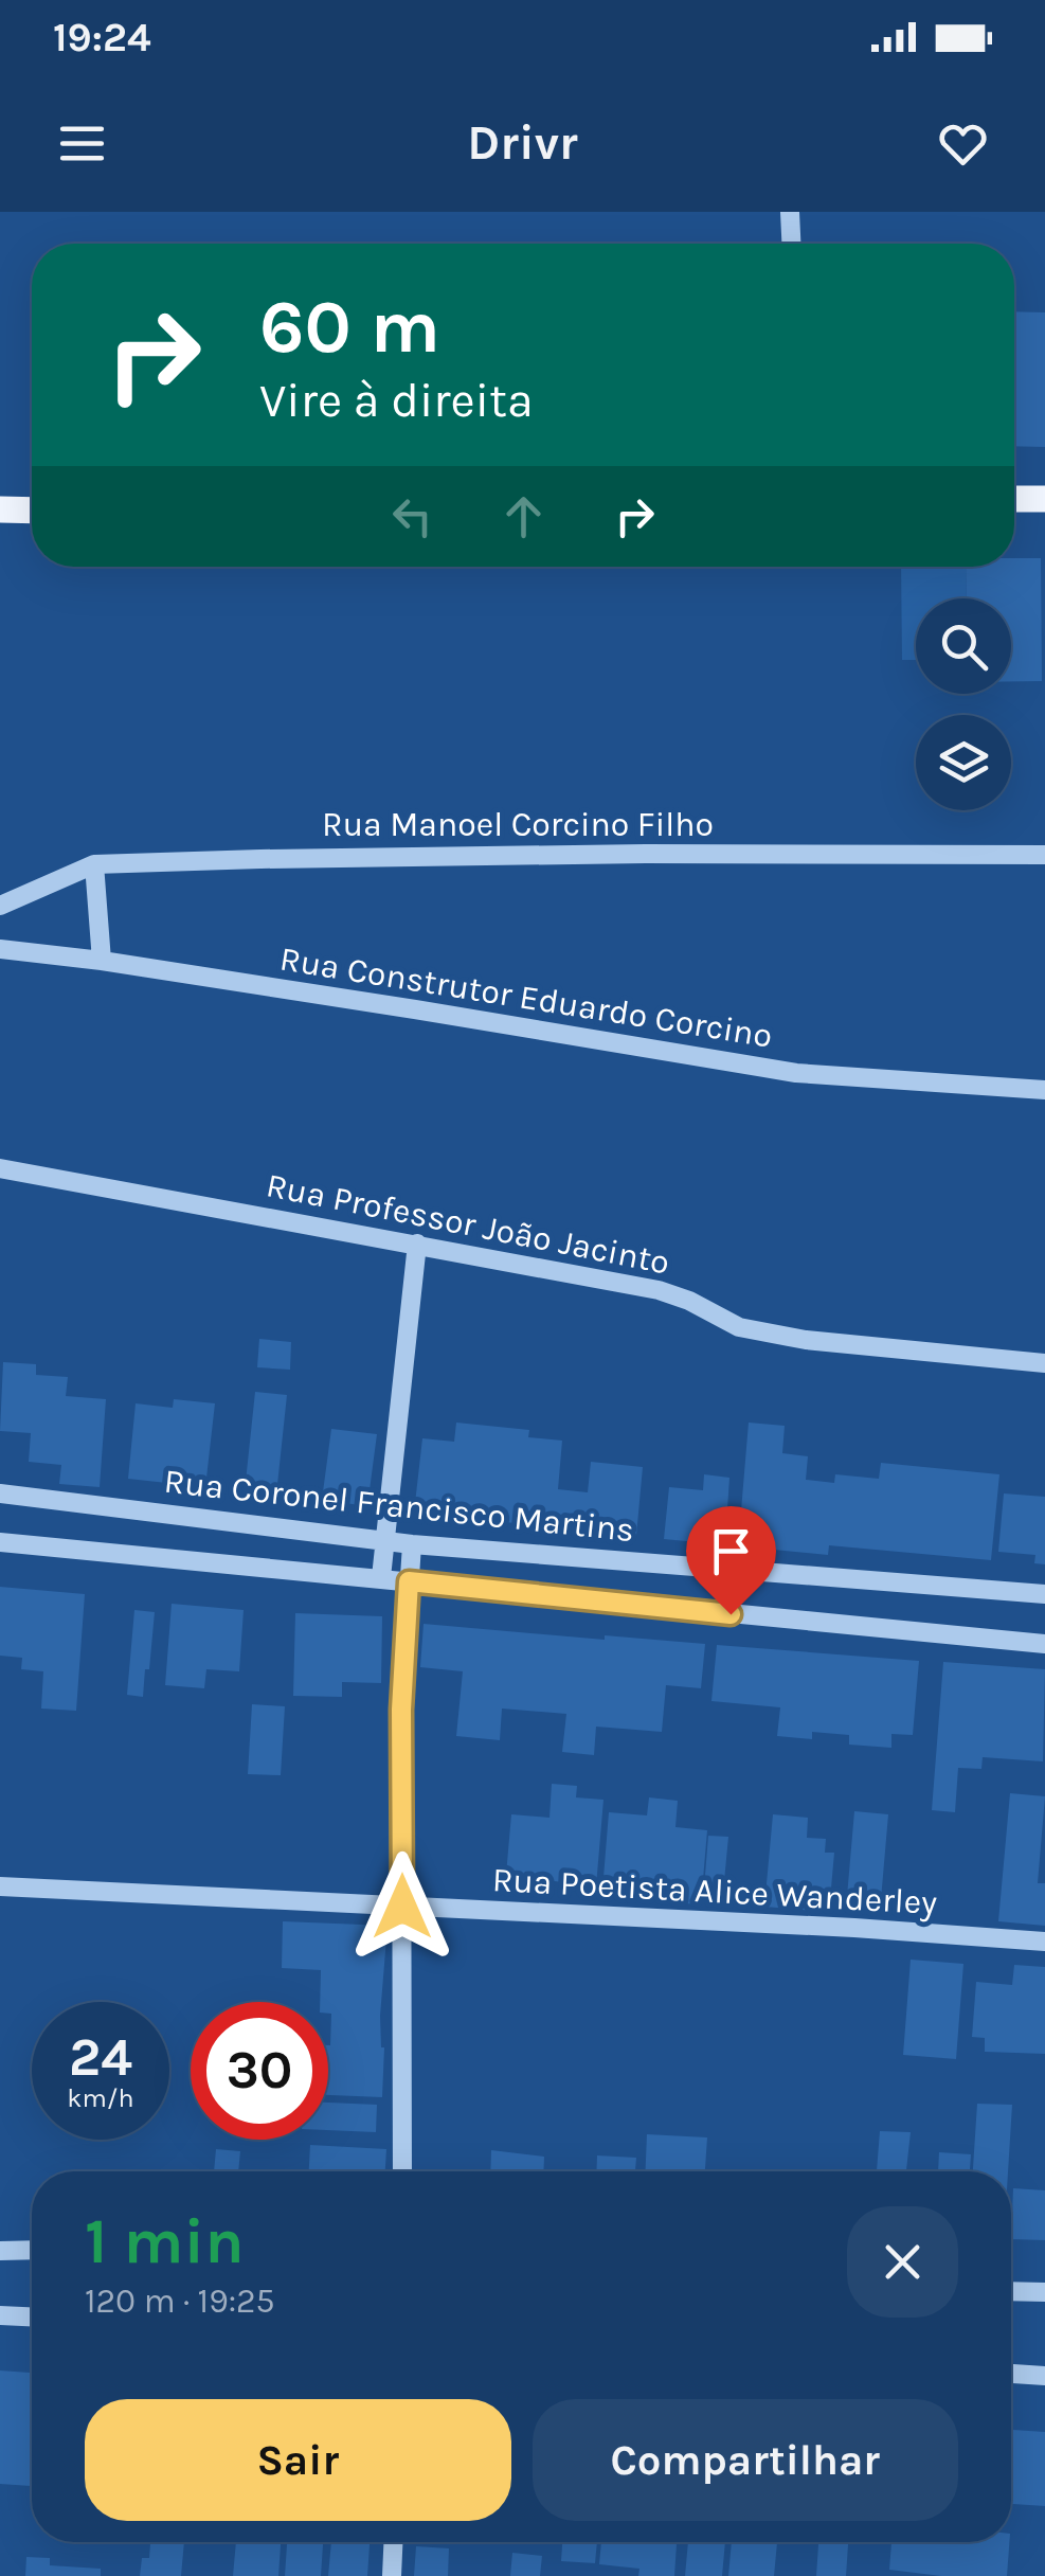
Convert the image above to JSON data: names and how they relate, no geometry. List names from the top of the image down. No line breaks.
{"streets":{"street":["Rua Manoel Corcino Filho","Rua Construtor Eduardo Corcino","Rua Professor João Jacinto","Rua Coronel Francisco Martins","Rua Poetista Alice Wanderley"]},"page":{"status":"19:24","header":"Drivr","turn":["60 m","Vire à direita"],"speed":"24 km/h","limit":"30","heading":["1 min","120 m · 19:25"],"buttons":["Sair","Compartilhar"]}}
